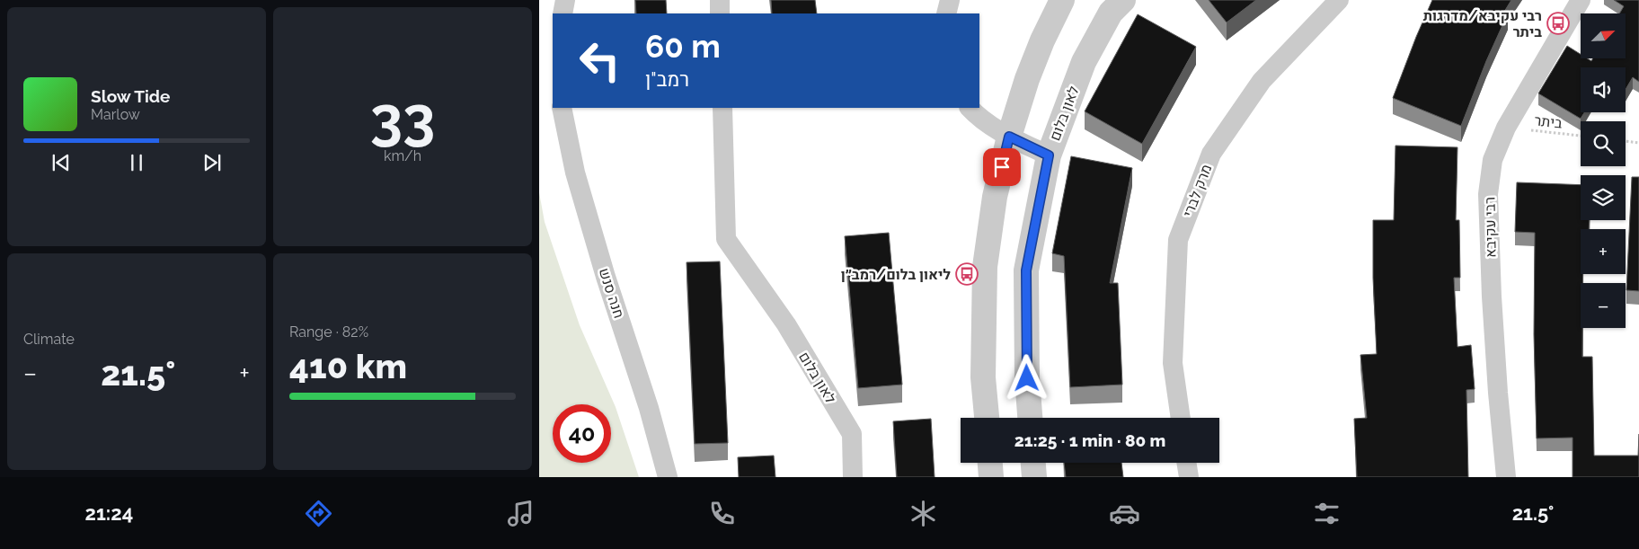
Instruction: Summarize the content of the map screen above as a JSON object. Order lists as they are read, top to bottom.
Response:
{
  "streets": {
    "street": [
      "לאון בלום",
      "מרק לברי",
      "רבי עקיבא",
      "חנה סנש"
    ],
    "path": ["ביתר"]
  },
  "crossings": [
    ["ביתר", "רבי עקיבא"]
  ],
  "places": {
    "bus stop": ["רבי עקיבא/מדרגות ביתר", "ליאון בלום/רמב״ן"]
  },
  "north": "top right",
  "page": {
    "tile": [
      ["33", "km/h"],
      "Climate",
      ["Range · 82%", "410 km"]
    ],
    "map_buttons": ["+", "−"],
    "turn": ["60 m", "רמב\"ן"],
    "song": ["Slow Tide", "Marlow"],
    "heat": ["−", "21.5°", "+"],
    "limit": "40",
    "trip": "21:25 · 1 min · 80 m",
    "tabs": ["21:24", "21.5°"]
  }
}
